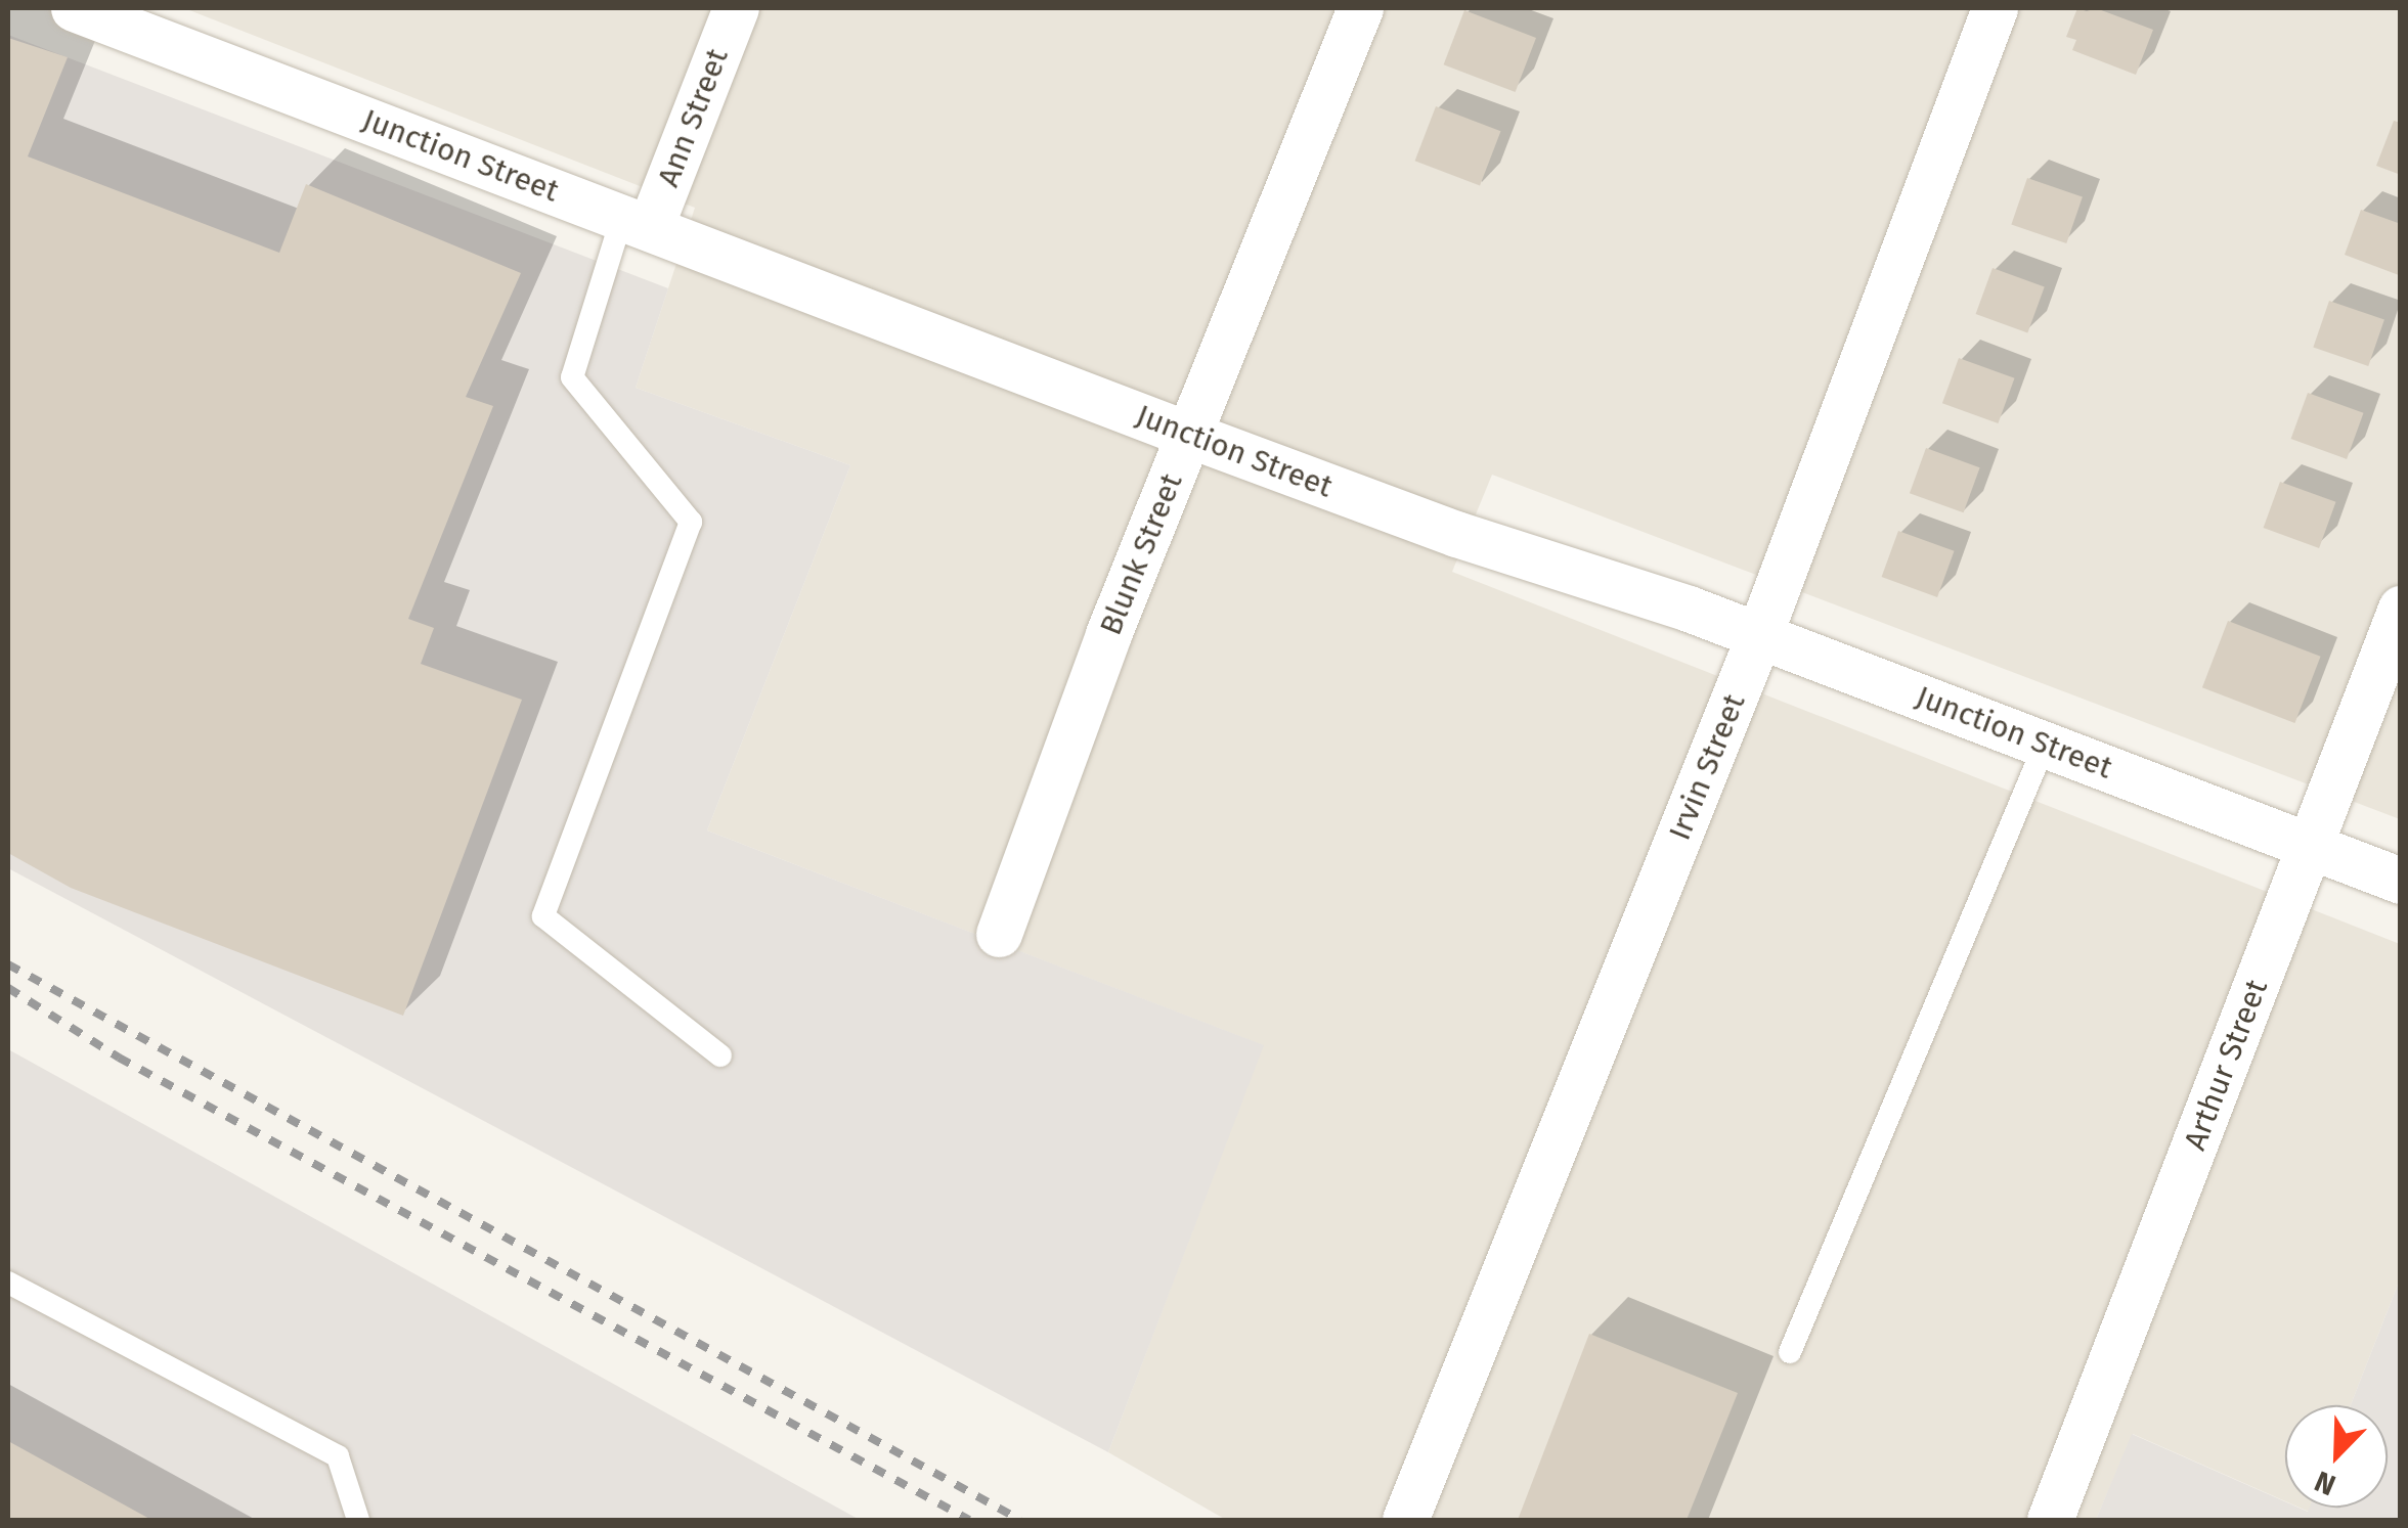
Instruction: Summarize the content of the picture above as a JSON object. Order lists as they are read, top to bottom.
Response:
{
  "streets": {
    "street": [
      "Ann Street",
      "Junction Street",
      "Blunk Street",
      "Irvin Street",
      "Arthur Street"
    ]
  },
  "crossings": [
    ["Ann Street", "Junction Street"],
    ["Junction Street", "Blunk Street"],
    ["Junction Street", "Irvin Street"],
    ["Junction Street", "Arthur Street"]
  ],
  "north": "bottom left"
}
